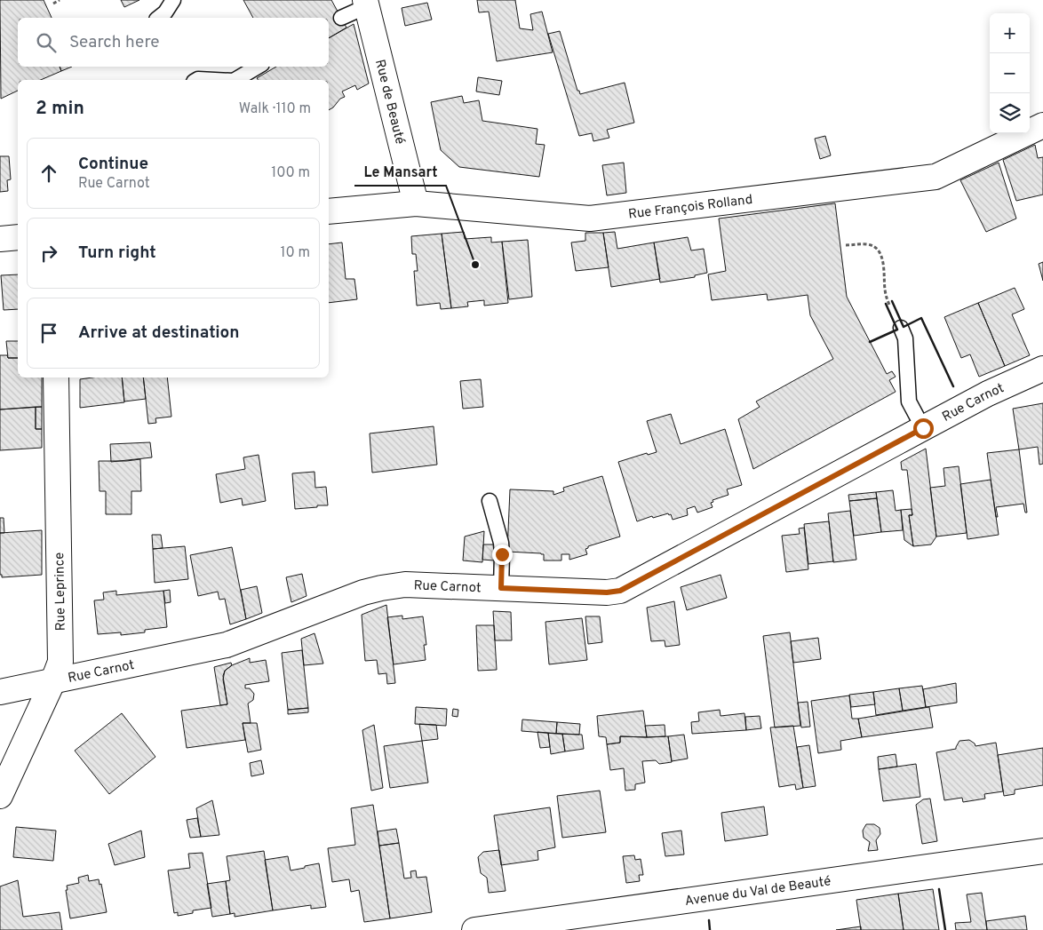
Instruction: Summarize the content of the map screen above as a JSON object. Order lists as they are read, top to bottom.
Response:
{
  "streets": {
    "street": [
      "Rue de Beauté",
      "Rue François Rolland",
      "Rue Carnot",
      "Rue Leprince",
      "Avenue du Val de Beauté"
    ]
  },
  "crossings": [
    ["Rue de Beauté", "Rue François Rolland"],
    ["Rue Carnot", "Rue Leprince"]
  ],
  "places": ["Le Mansart"],
  "page": {
    "map_buttons": ["+", "−"],
    "search": "Search here",
    "heading": ["2 min", "Walk · 110 m"],
    "list": [
      ["Continue", "Rue Carnot", "100 m"],
      ["Turn right", "10 m"],
      "Arrive at destination"
    ]
  }
}
